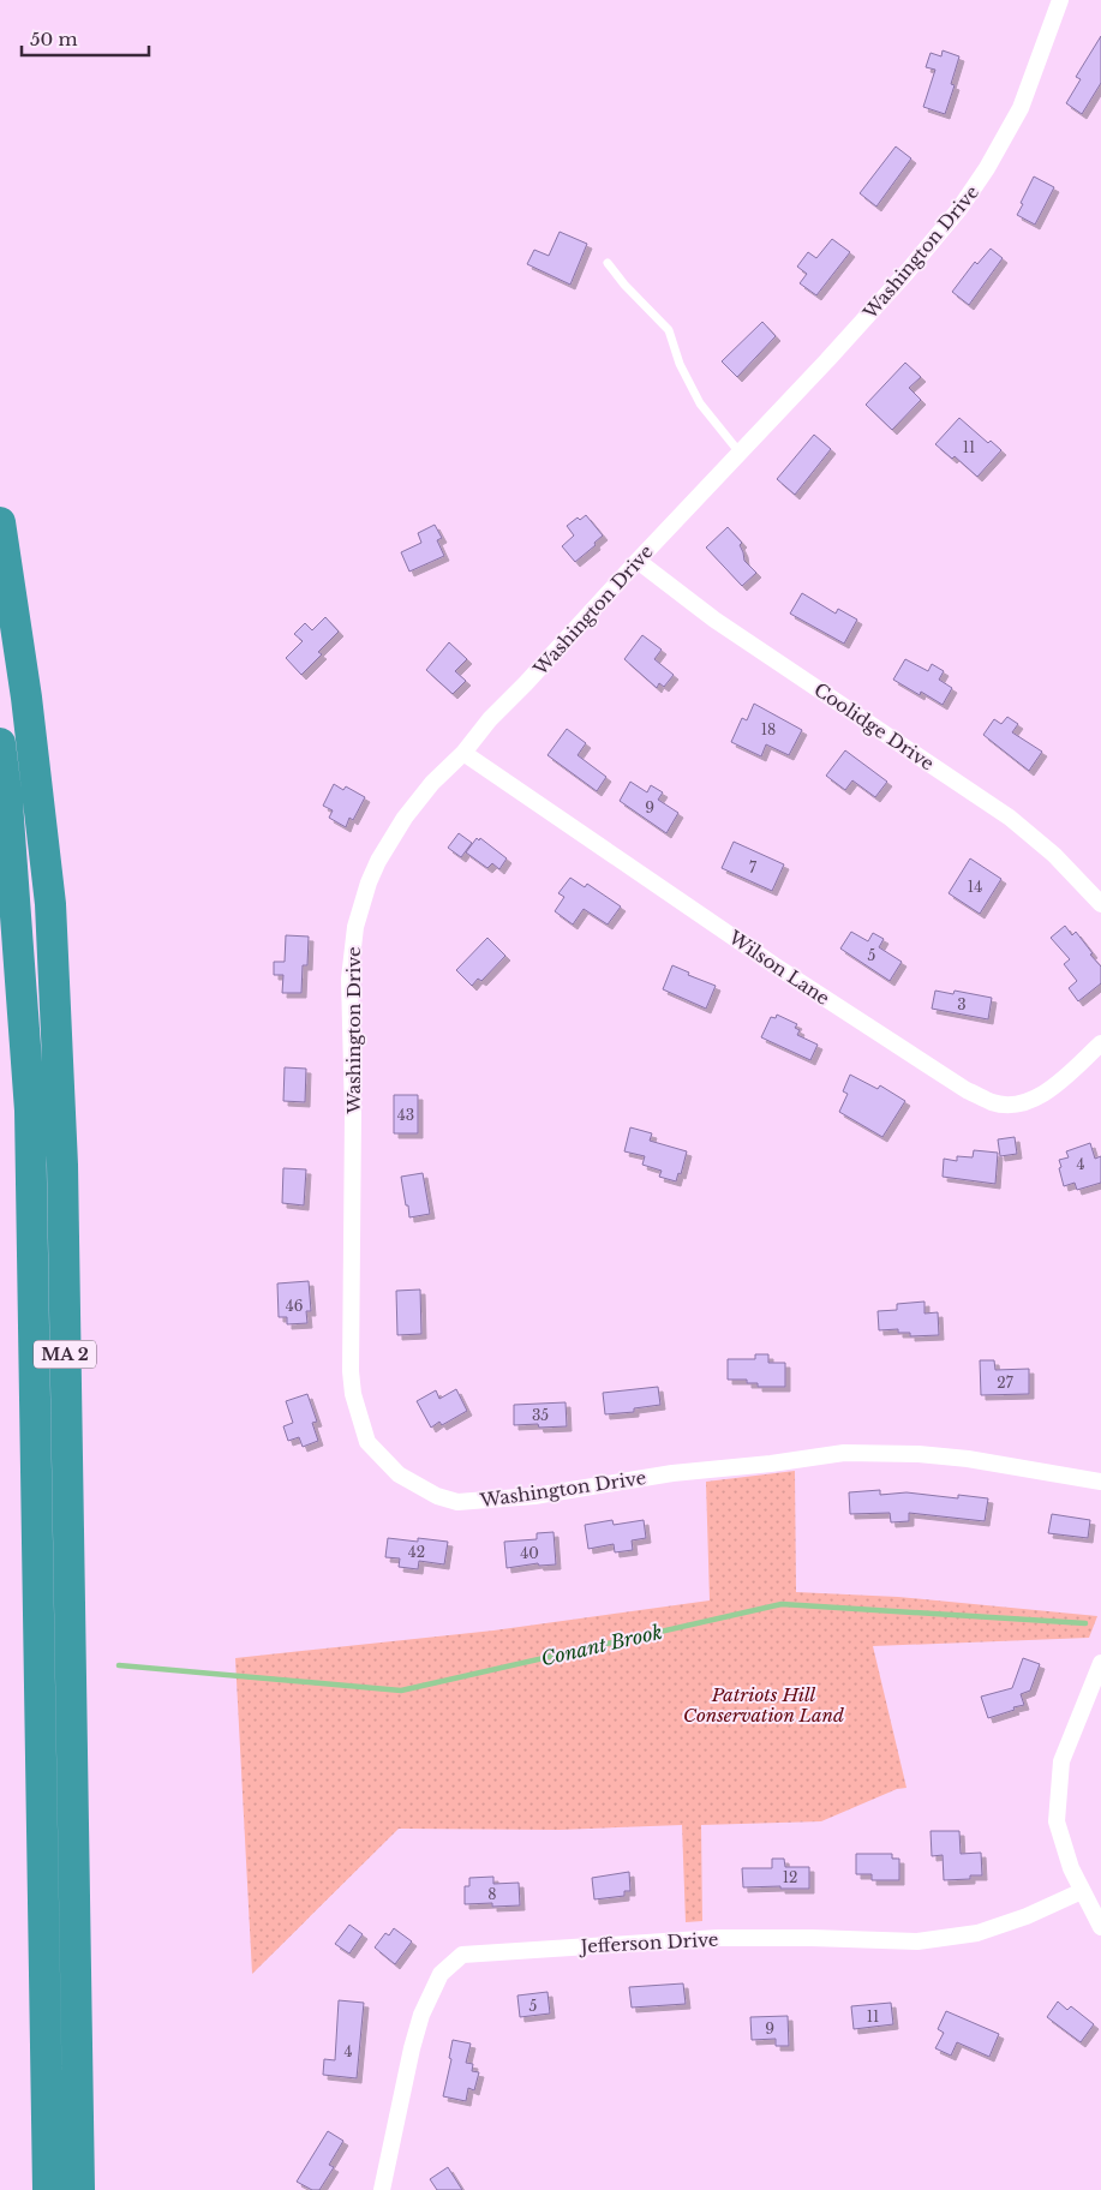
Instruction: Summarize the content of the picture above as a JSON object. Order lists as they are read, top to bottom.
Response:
{
  "streets": {
    "highway": ["MA 2"],
    "street": [
      "Washington Drive",
      "Coolidge Drive",
      "Wilson Lane",
      "Jefferson Drive"
    ]
  },
  "crossings": [
    ["Washington Drive", "Coolidge Drive"],
    ["Washington Drive", "Wilson Lane"]
  ],
  "water": ["Conant Brook"],
  "parks": ["Patriots Hill Conservation Land"],
  "house_numbers": [
    "11",
    "18",
    "9",
    "7",
    "14",
    "5",
    "3",
    "43",
    "4",
    "46",
    "27",
    "35",
    "42",
    "40",
    "12",
    "8",
    "5",
    "11",
    "9",
    "4"
  ],
  "scale_bar": "50 m"
}
